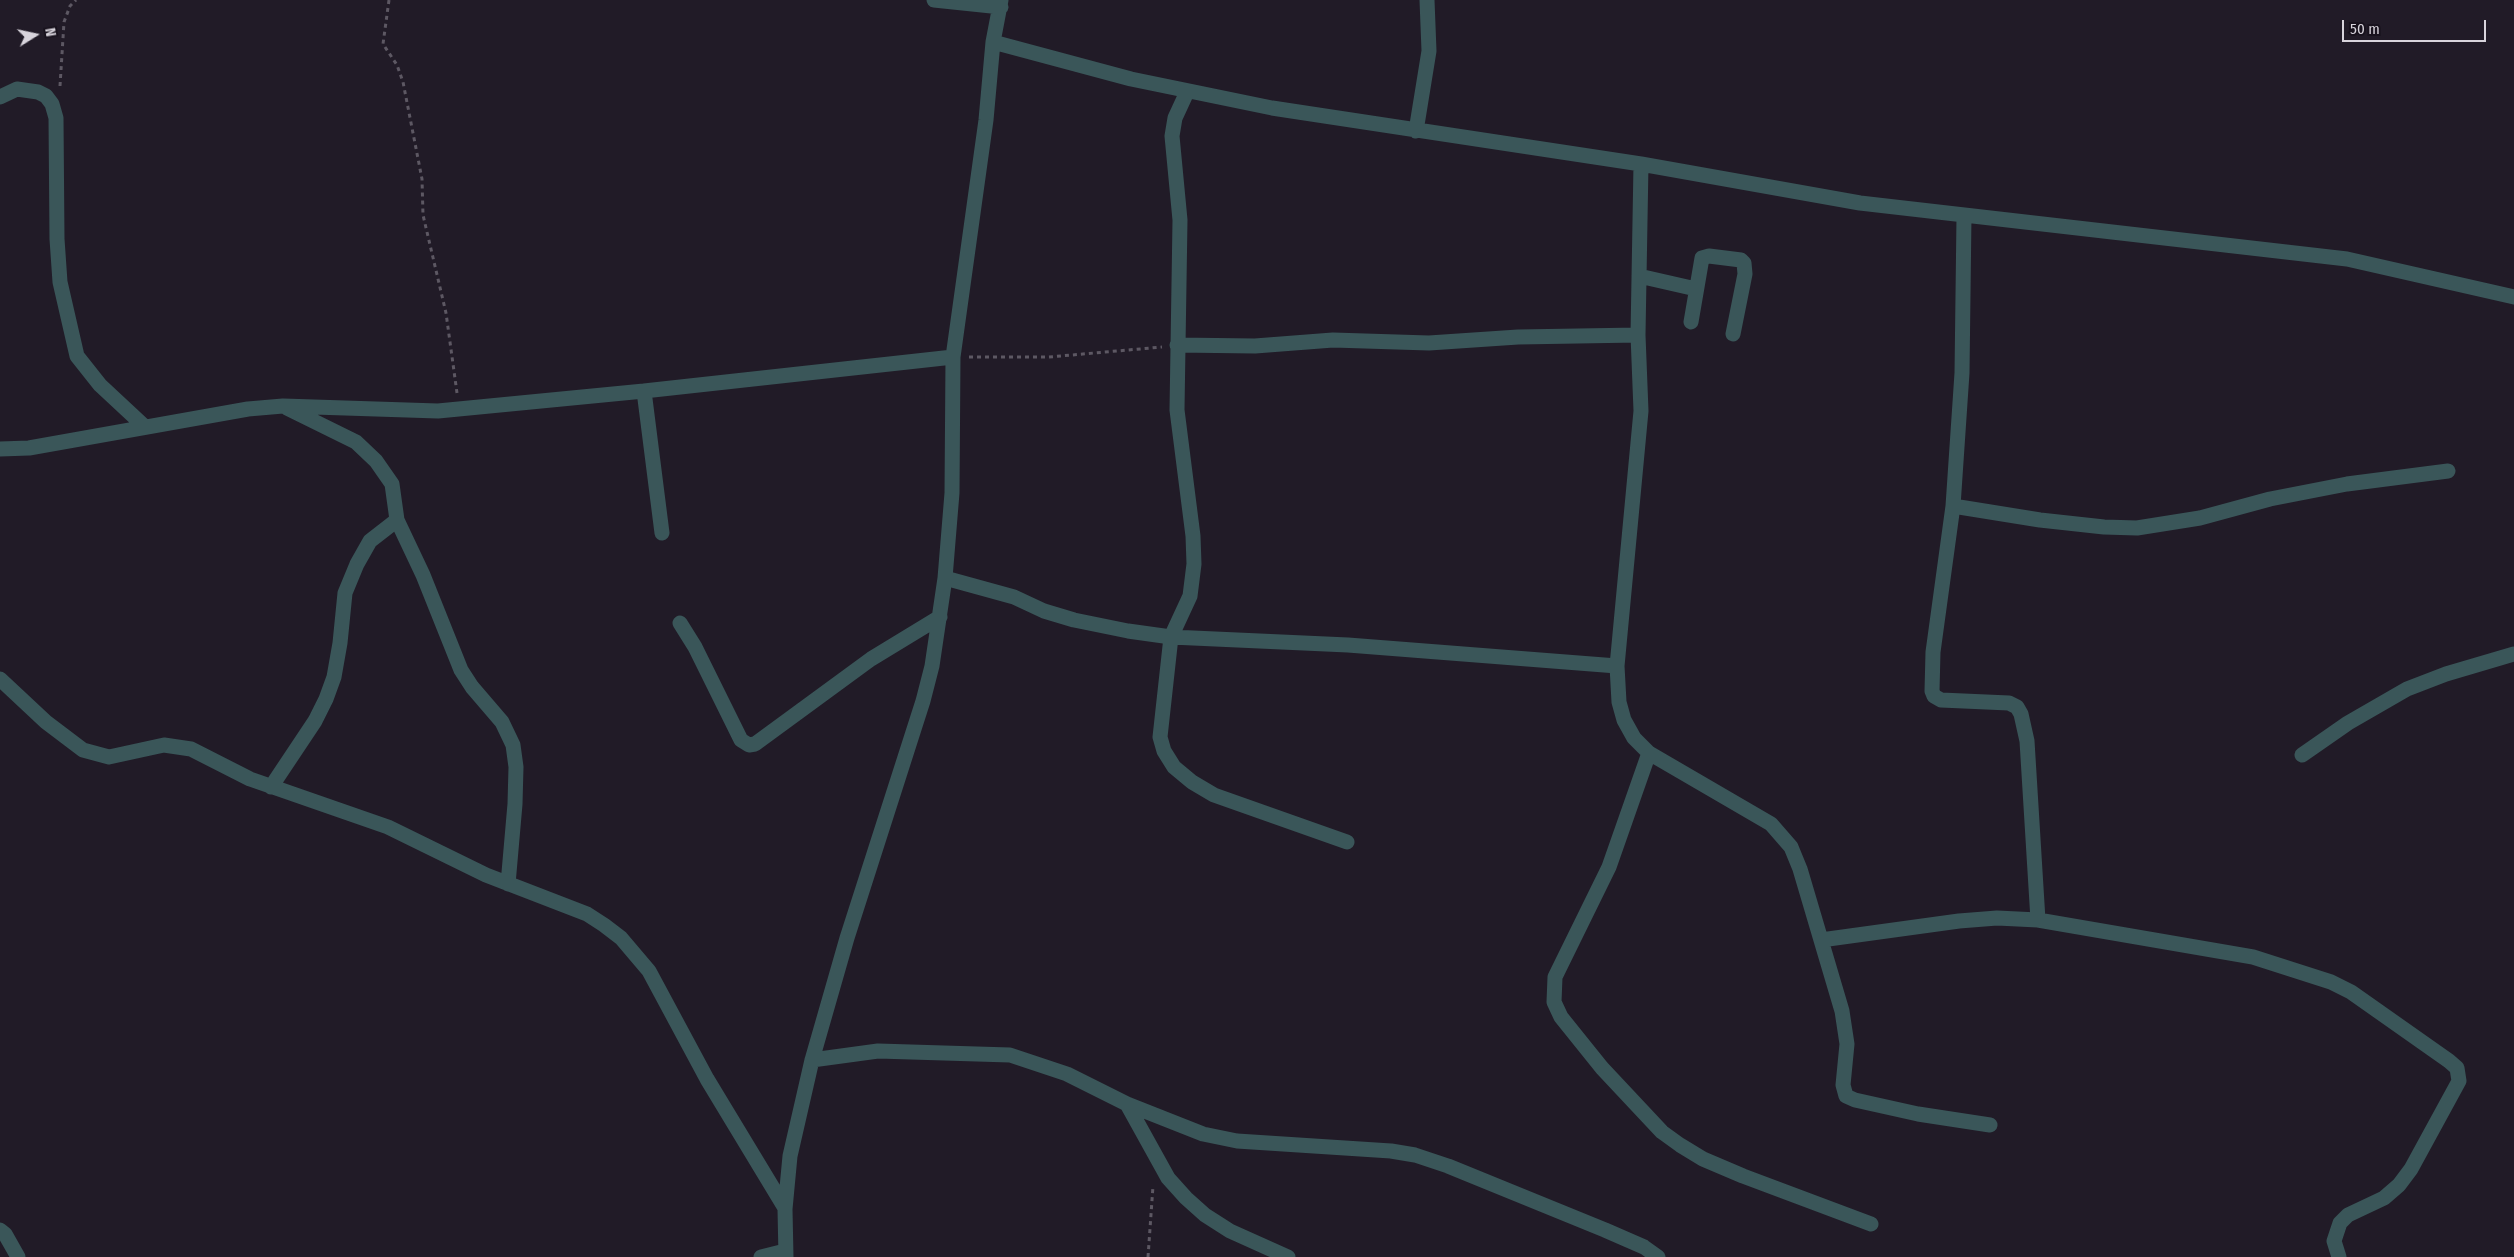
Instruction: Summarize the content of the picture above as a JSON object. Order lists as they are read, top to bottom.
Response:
{
  "scale_bar": "50 m",
  "north": "right"
}
